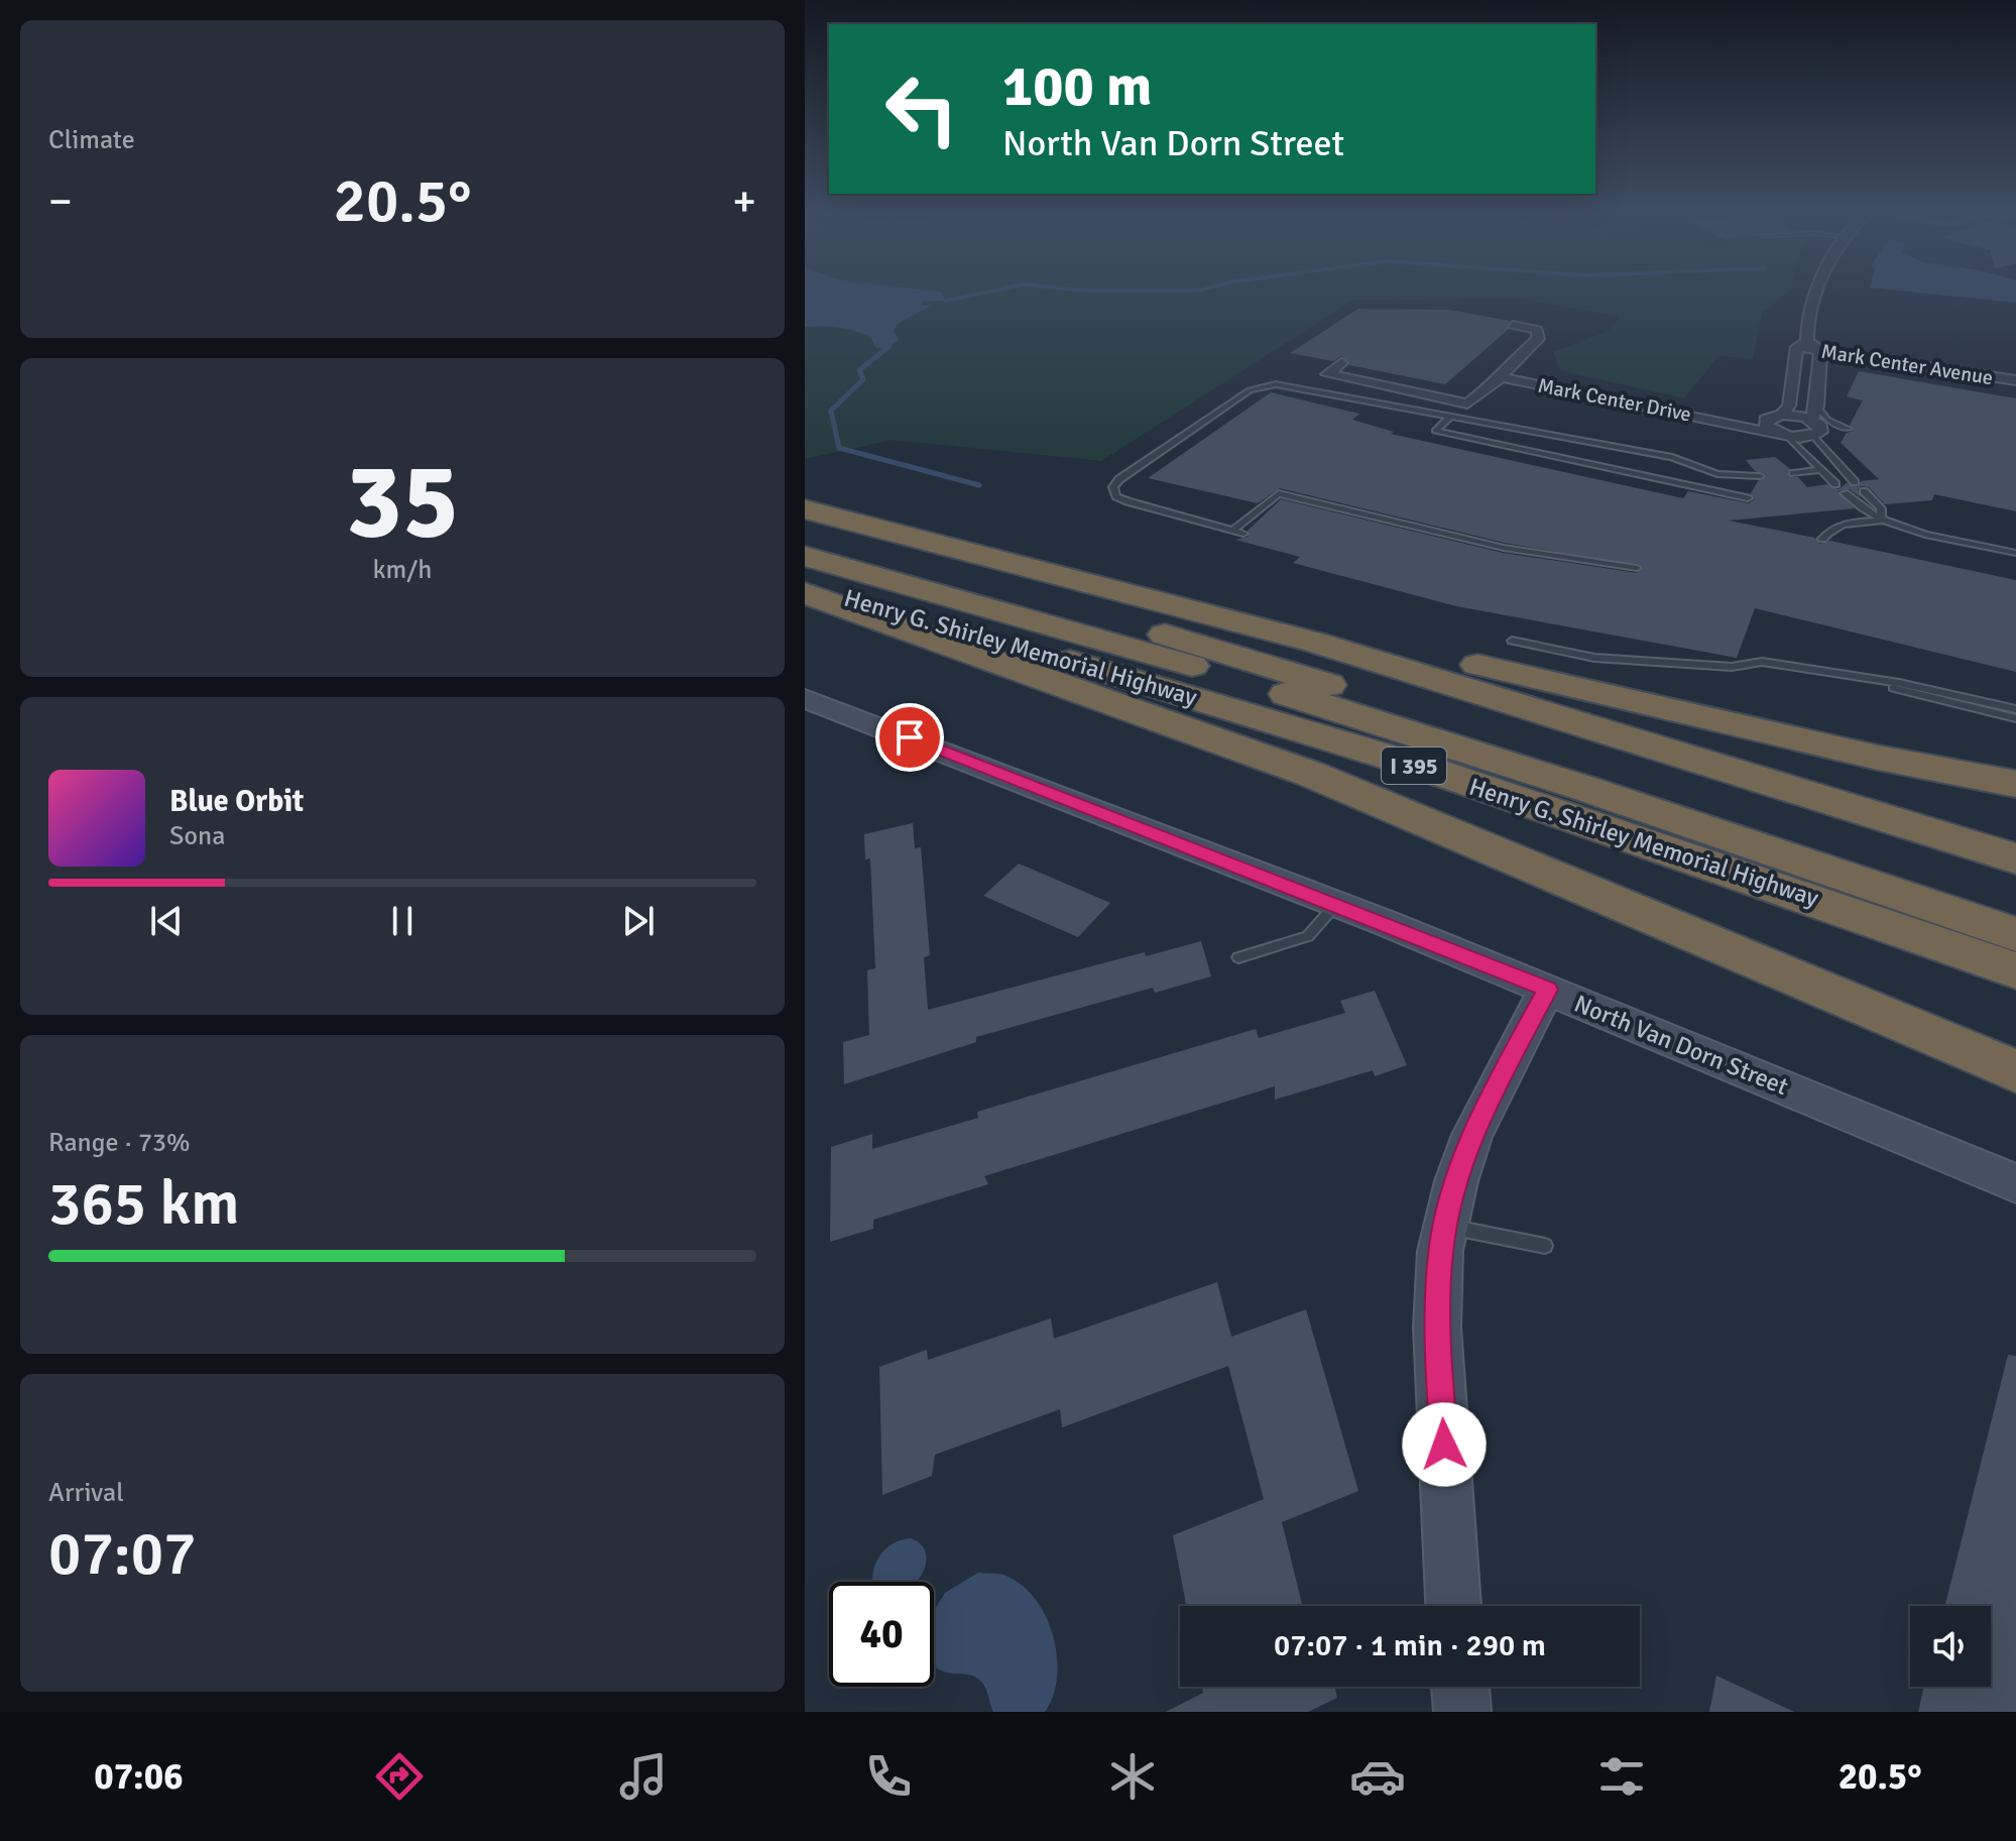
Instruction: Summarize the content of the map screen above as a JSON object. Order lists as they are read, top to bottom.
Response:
{
  "streets": {
    "highway": ["Henry G. Shirley Memorial Highway", "I 395"],
    "main road": ["North Van Dorn Street"],
    "street": ["Mark Center Avenue", "Mark Center Drive"]
  },
  "page": {
    "tile": [
      "Climate",
      ["35", "km/h"],
      ["Range · 73%", "365 km"],
      ["Arrival", "07:07"]
    ],
    "turn": ["100 m", "North Van Dorn Street"],
    "heat": ["−", "20.5°", "+"],
    "song": ["Blue Orbit", "Sona"],
    "limit": "40",
    "trip": "07:07 · 1 min · 290 m",
    "tabs": ["07:06", "20.5°"]
  }
}
